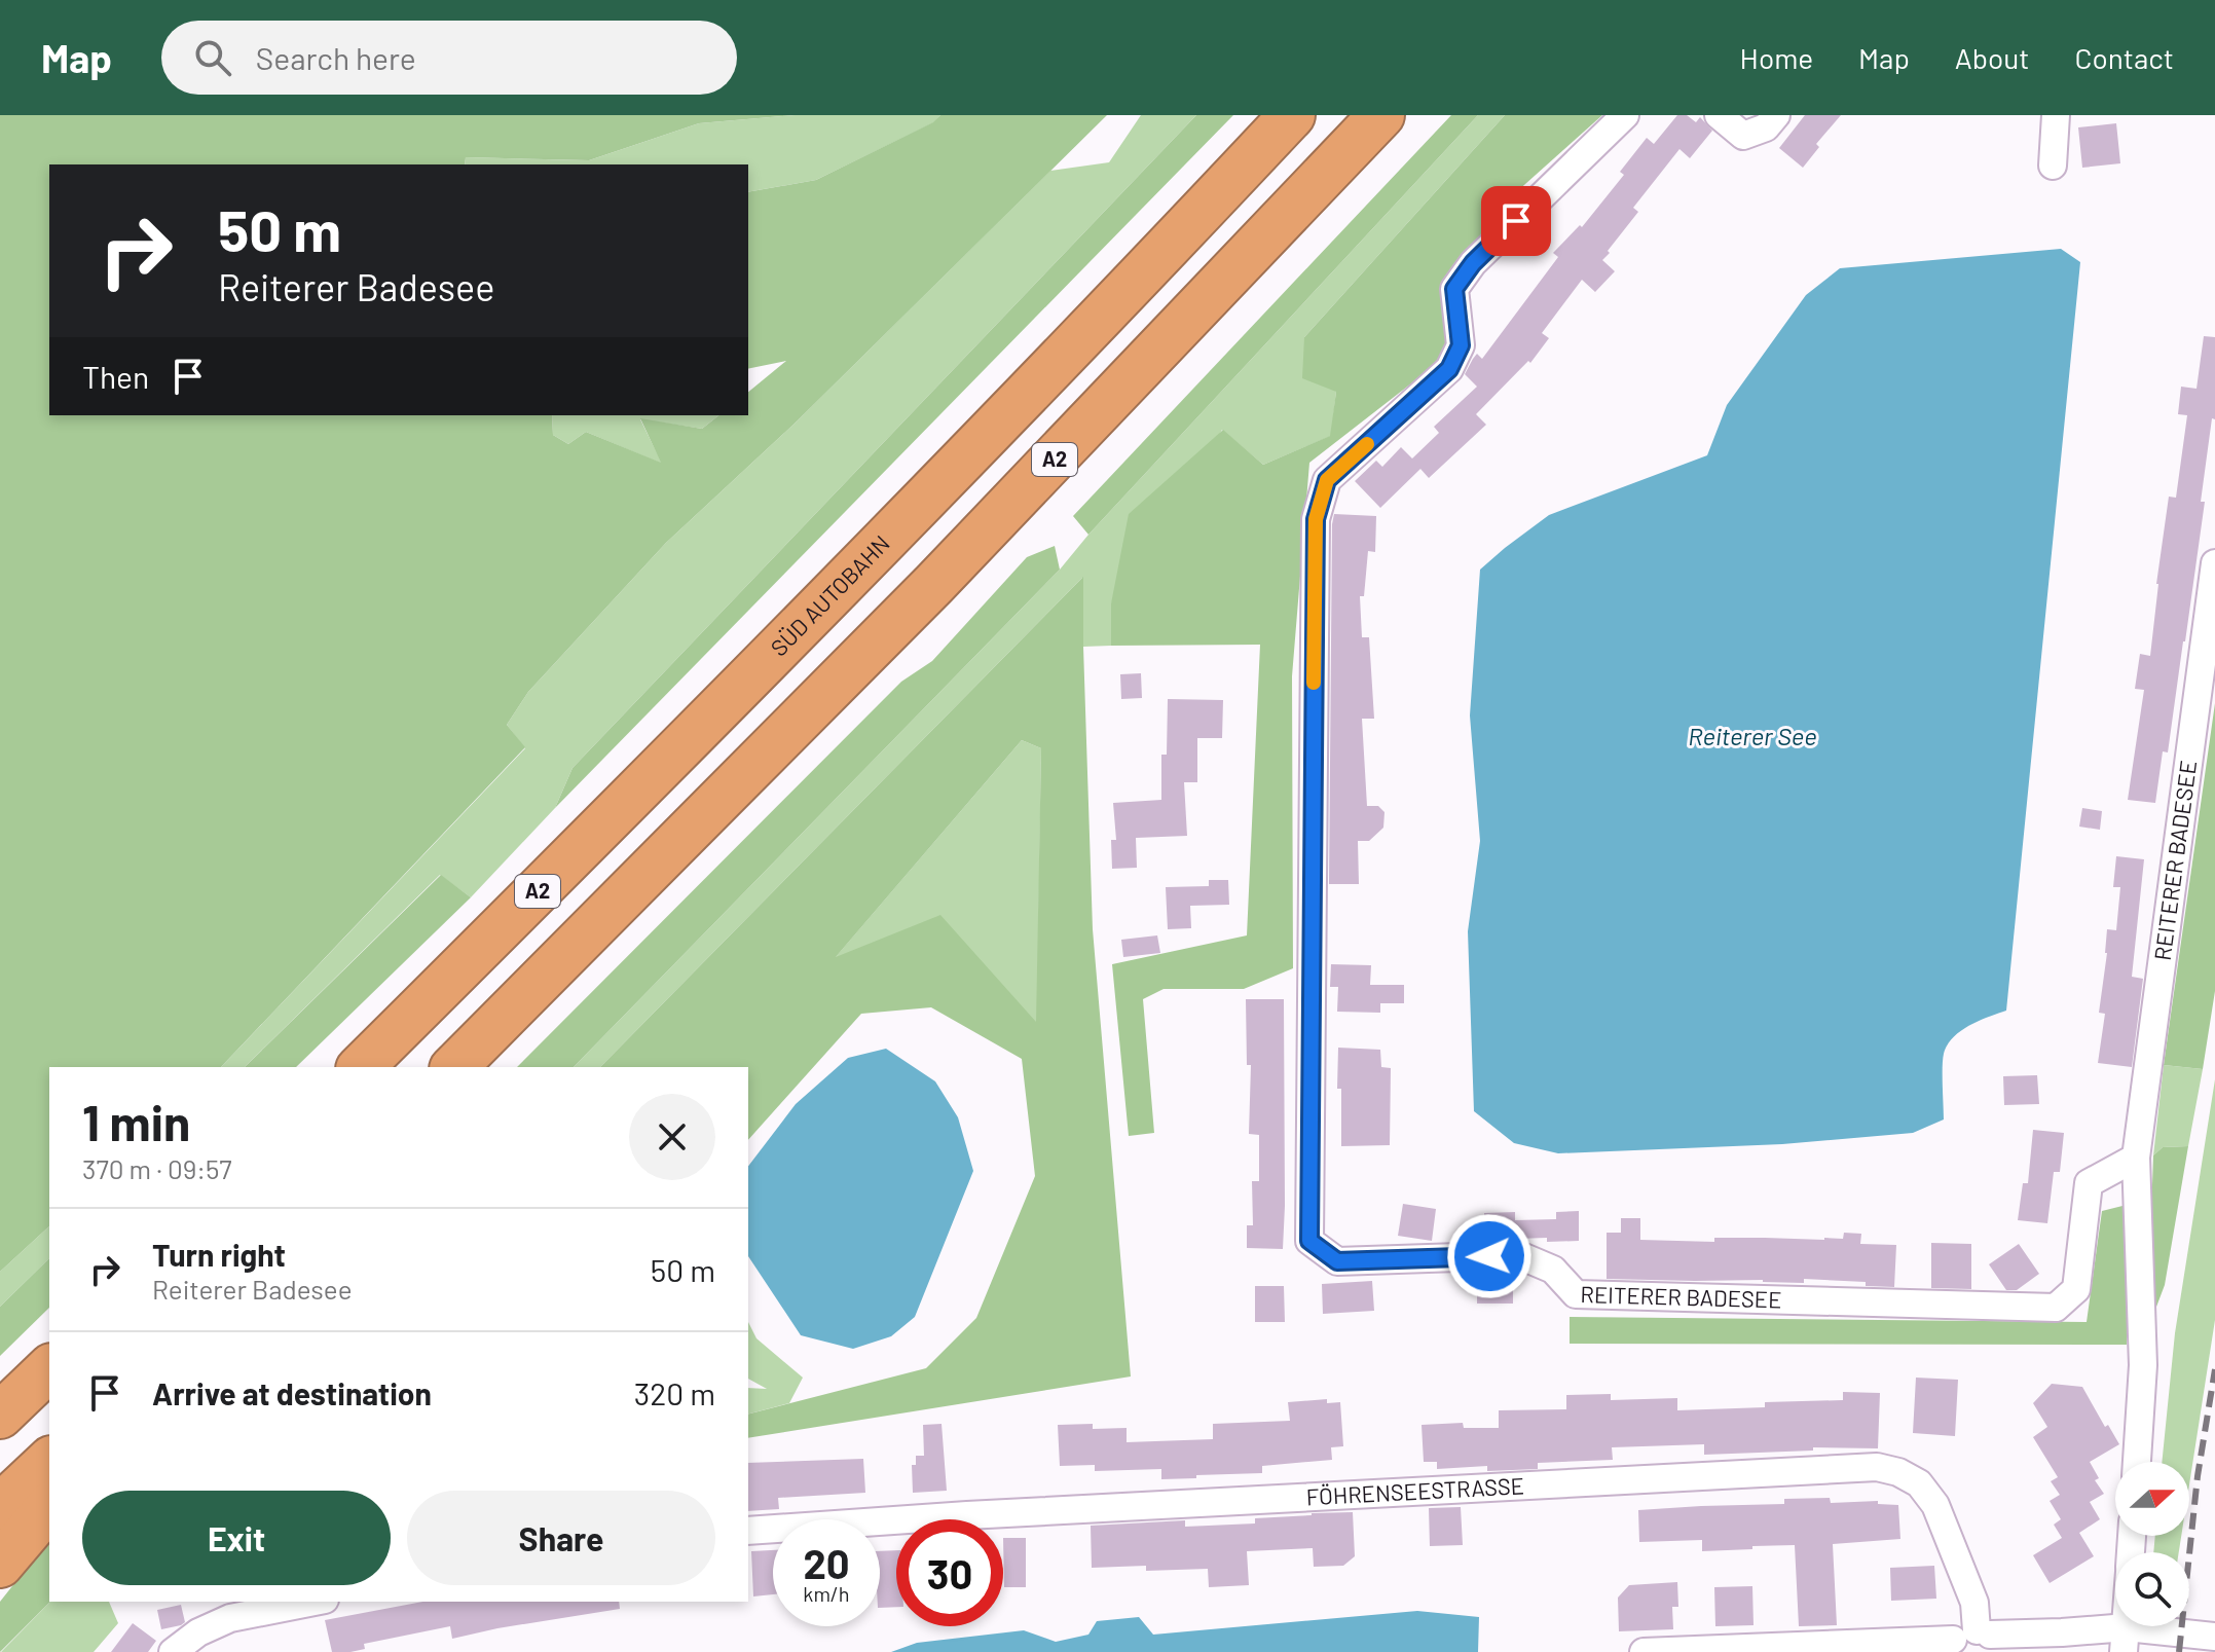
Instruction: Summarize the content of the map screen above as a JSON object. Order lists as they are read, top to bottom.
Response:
{
  "streets": {
    "highway": ["A2", "SÜD AUTOBAHN"],
    "street": ["REITERER BADESEE", "FÖHRENSEESTRASSE"]
  },
  "water": ["Reiterer See"],
  "north": "right",
  "page": {
    "header": "Map",
    "search": "Search here",
    "nav": [
      "Home",
      "Map",
      "About",
      "Contact"
    ],
    "turn": ["50 m", "Reiterer Badesee"],
    "then": "Then",
    "heading": ["1 min", "370 m · 09:57"],
    "list": [
      {
        "name": "Turn right",
        "note": "Reiterer Badesee",
        "value": "50 m"
      },
      {
        "name": "Arrive at destination",
        "value": "320 m"
      }
    ],
    "buttons": ["Exit", "Share"],
    "speed": "20 km/h",
    "limit": "30"
  }
}
